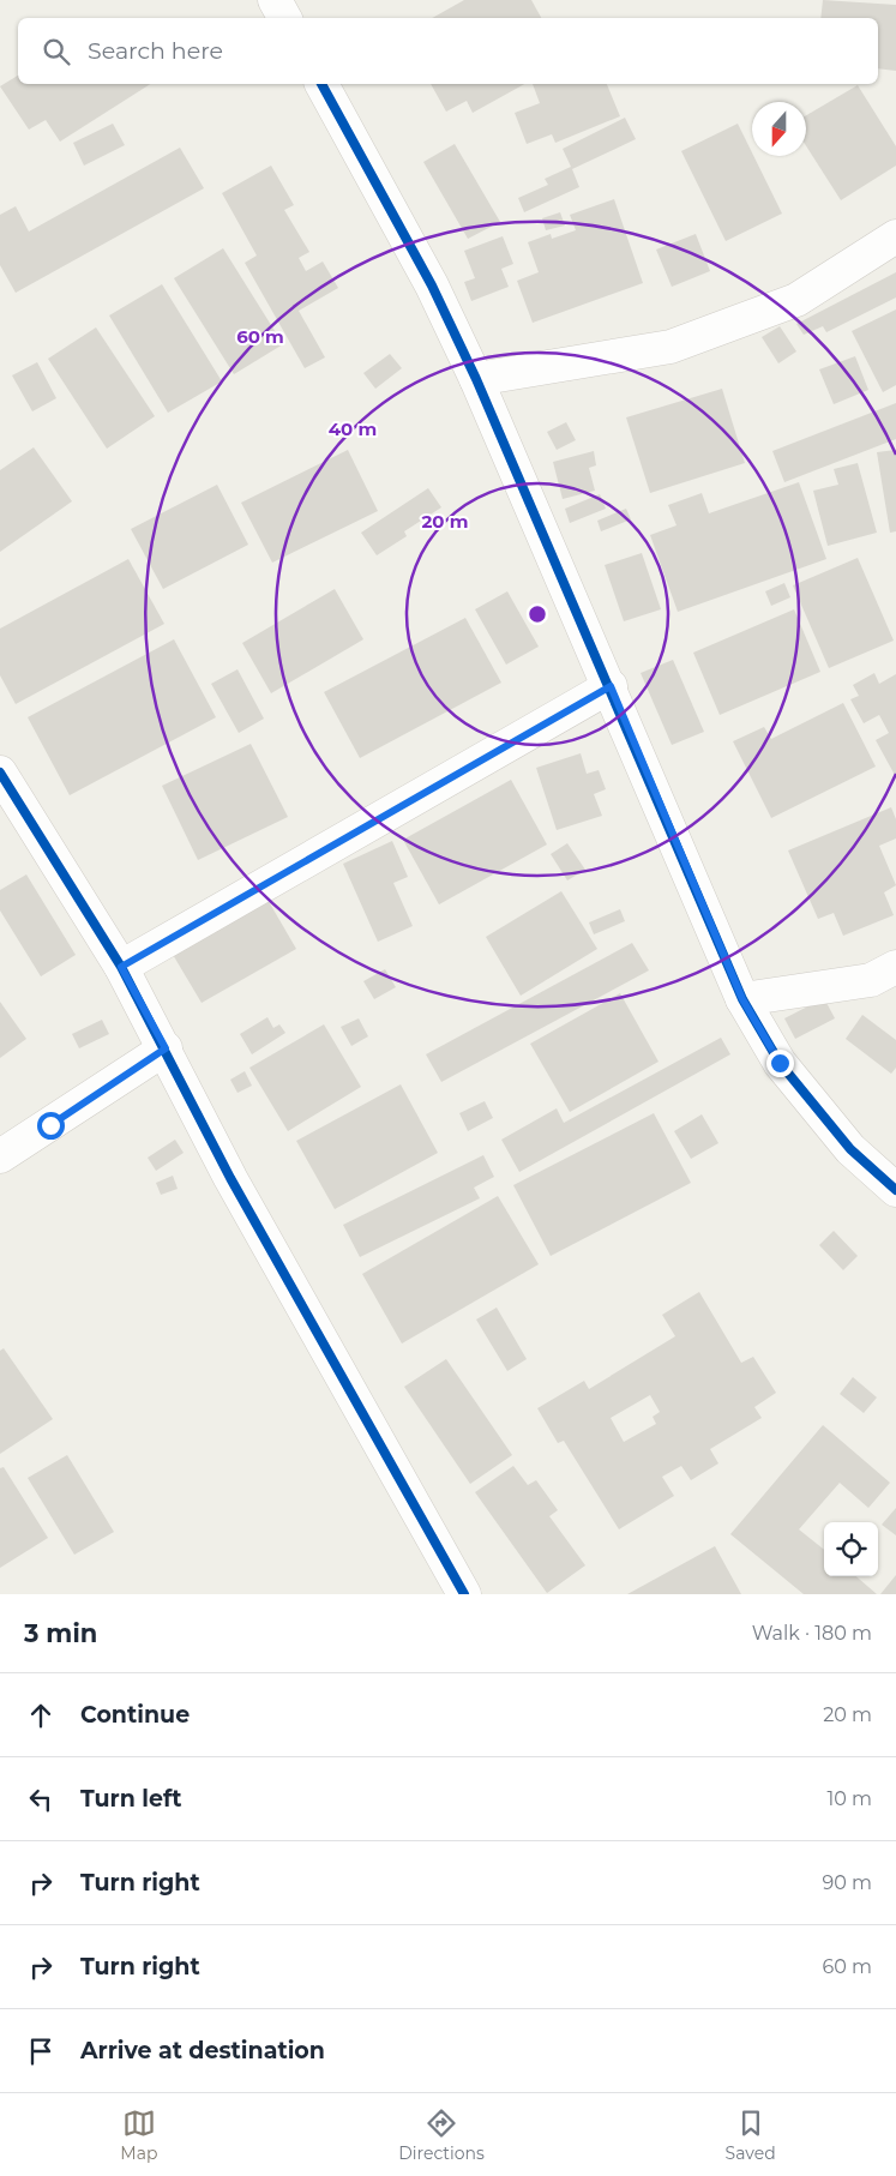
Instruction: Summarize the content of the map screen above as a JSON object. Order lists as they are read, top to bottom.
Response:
{
  "north": "bottom",
  "page": {
    "search": "Search here",
    "heading": ["3 min", "Walk · 180 m"],
    "list": [
      ["Continue", "20 m"],
      ["Turn left", "10 m"],
      ["Turn right", "90 m"],
      ["Turn right", "60 m"],
      "Arrive at destination"
    ],
    "nav": ["Map", "Directions", "Saved"]
  },
  "rings": ["60 m", "40 m", "20 m"]
}
